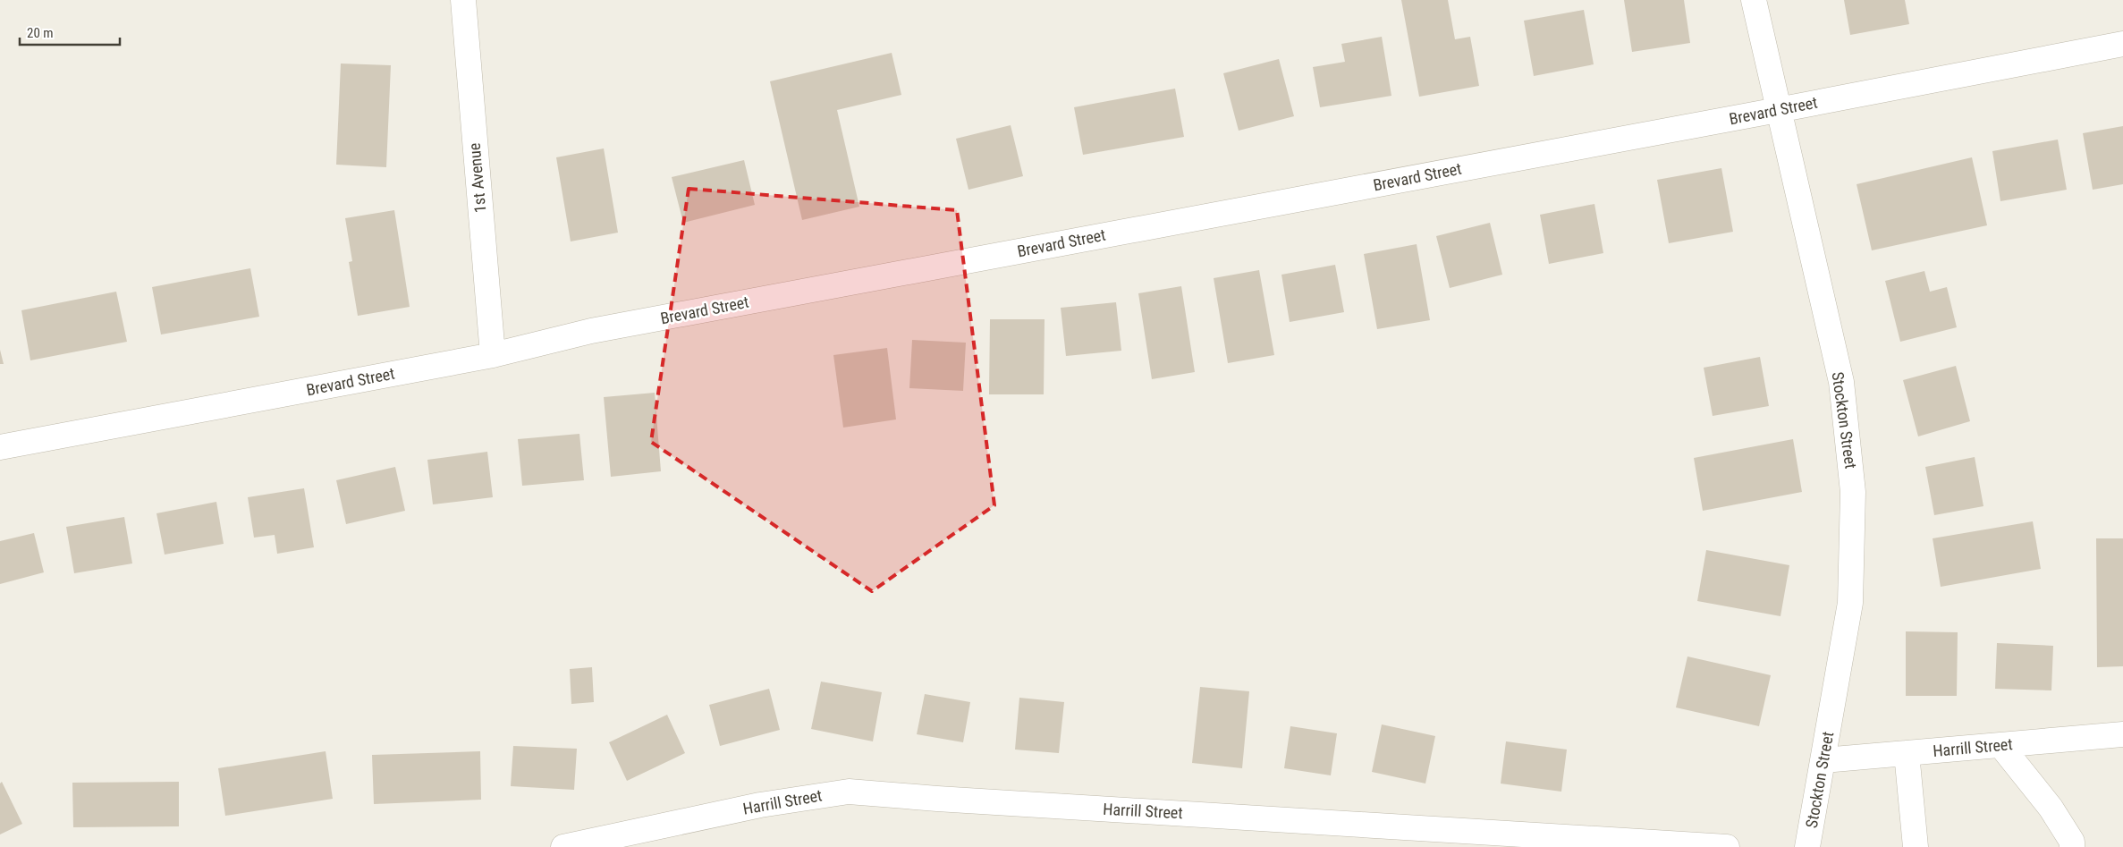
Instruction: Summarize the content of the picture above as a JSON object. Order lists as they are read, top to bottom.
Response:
{
  "streets": {
    "street": [
      "Brevard Street",
      "1st Avenue",
      "Stockton Street",
      "Harrill Street"
    ]
  },
  "crossings": [
    ["Brevard Street", "1st Avenue"],
    ["Brevard Street", "Stockton Street"],
    ["Stockton Street", "Harrill Street"]
  ],
  "scale_bar": "20 m"
}
